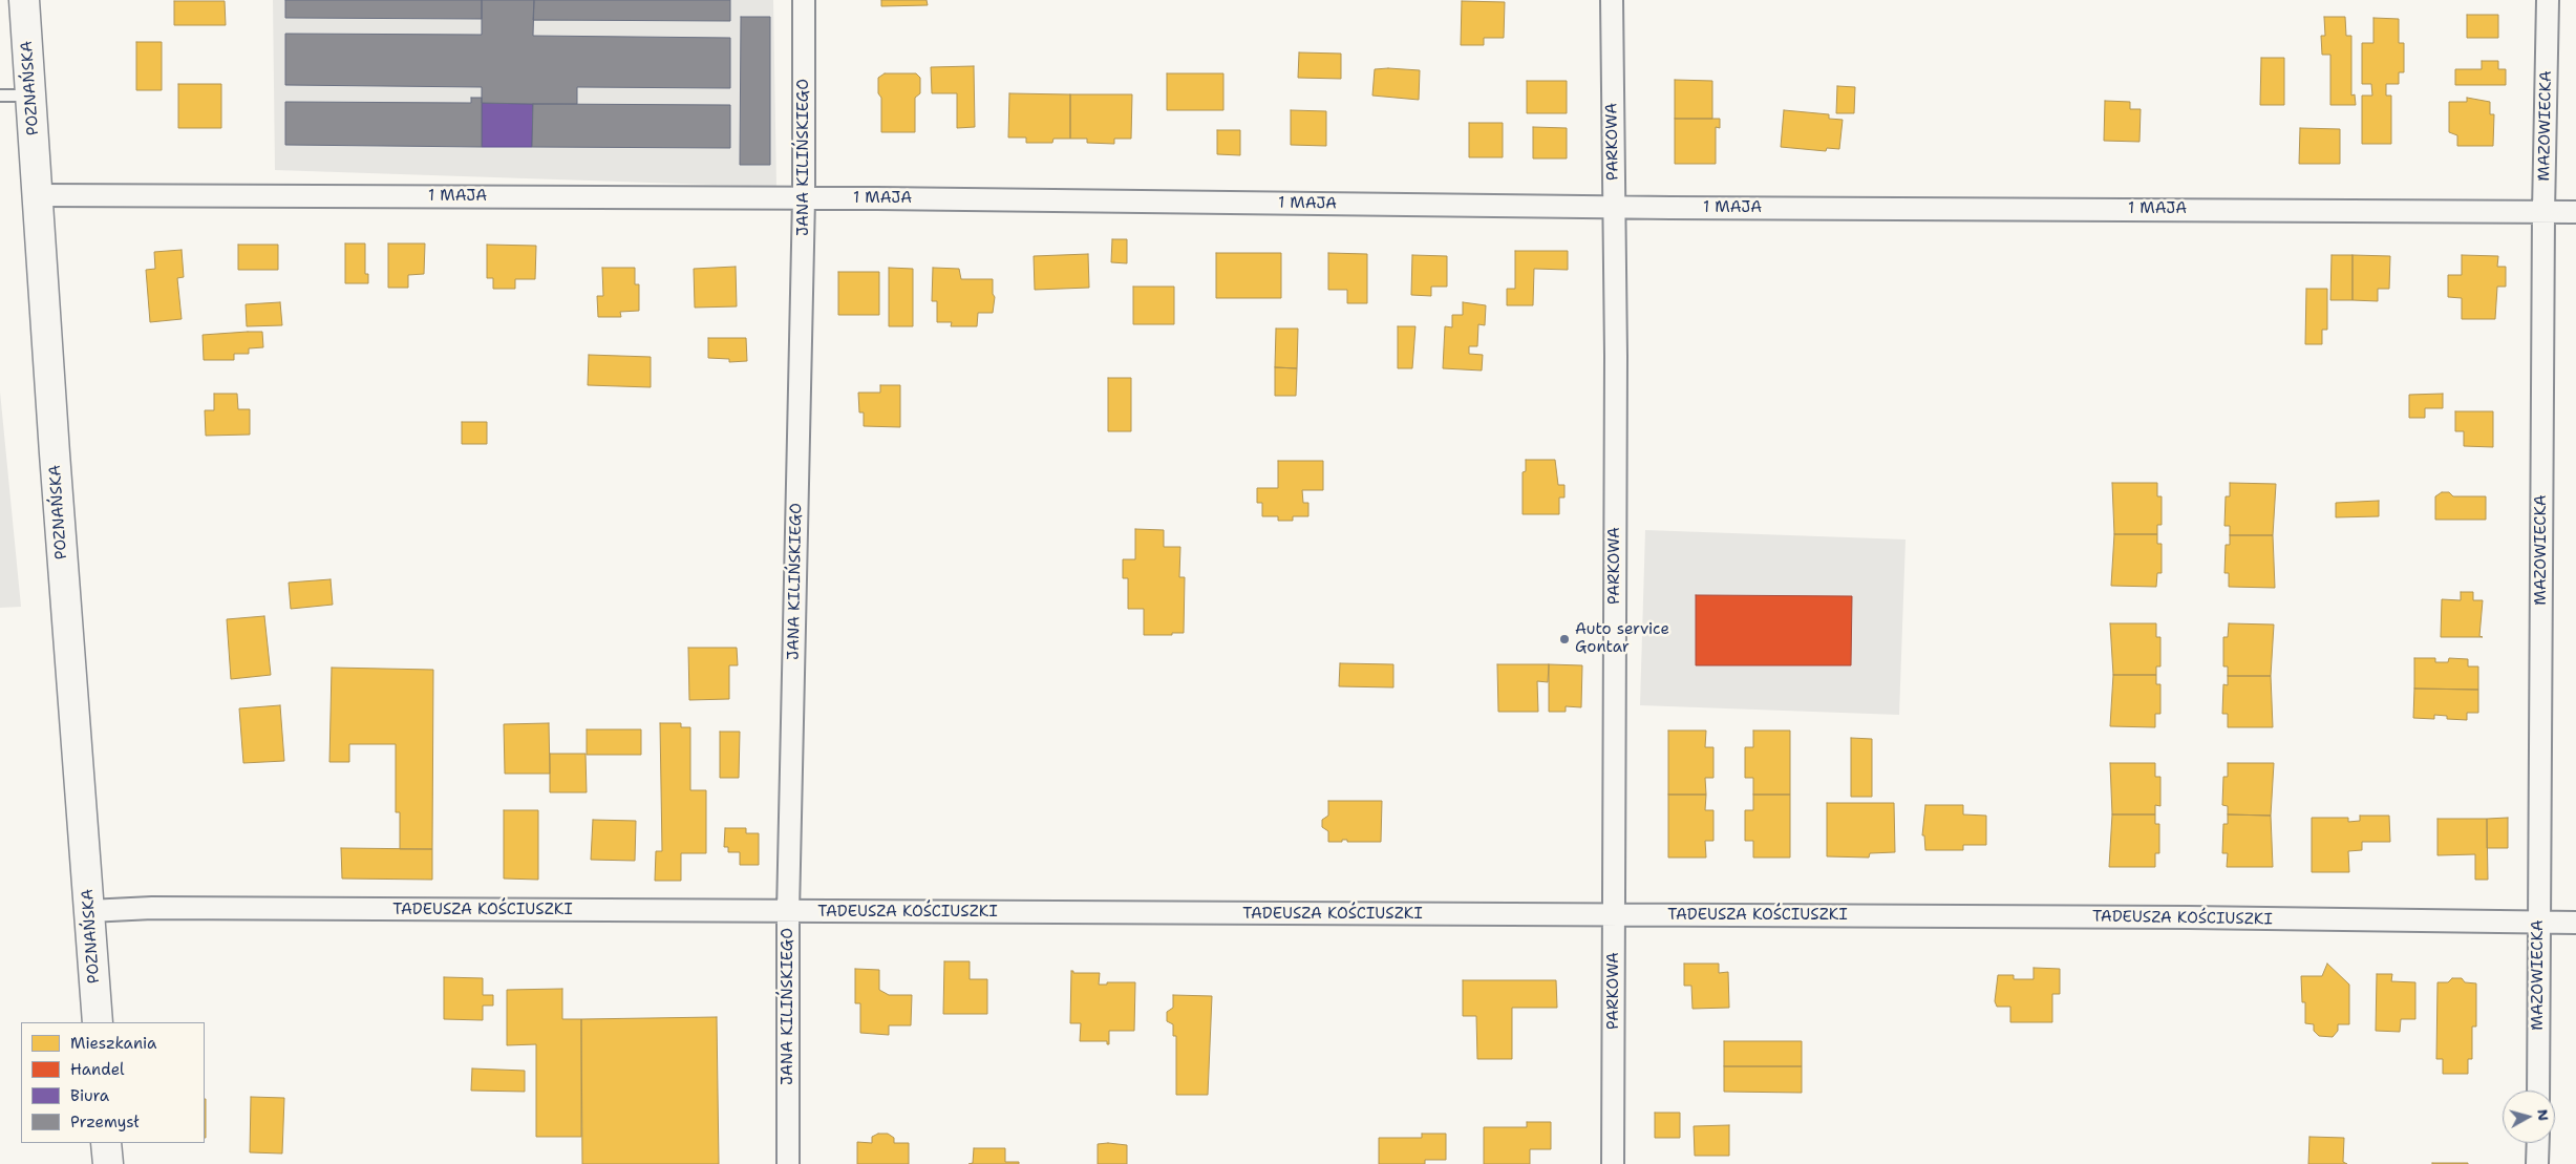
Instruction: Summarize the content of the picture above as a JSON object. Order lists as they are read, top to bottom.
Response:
{
  "streets": {
    "main road": ["POZNAŃSKA"],
    "street": [
      "MAZOWIECKA",
      "PARKOWA",
      "JANA KILIŃSKIEGO",
      "1 MAJA",
      "TADEUSZA KOŚCIUSZKI"
    ]
  },
  "crossings": [
    ["POZNAŃSKA", "1 MAJA"],
    ["POZNAŃSKA", "TADEUSZA KOŚCIUSZKI"],
    ["MAZOWIECKA", "1 MAJA"],
    ["MAZOWIECKA", "TADEUSZA KOŚCIUSZKI"],
    ["PARKOWA", "1 MAJA"],
    ["PARKOWA", "TADEUSZA KOŚCIUSZKI"],
    ["JANA KILIŃSKIEGO", "1 MAJA"],
    ["JANA KILIŃSKIEGO", "TADEUSZA KOŚCIUSZKI"]
  ],
  "places": ["Auto service Gontar"],
  "legend": [
    "Mieszkania",
    "Handel",
    "Biura",
    "Przemysł"
  ],
  "north": "right"
}
